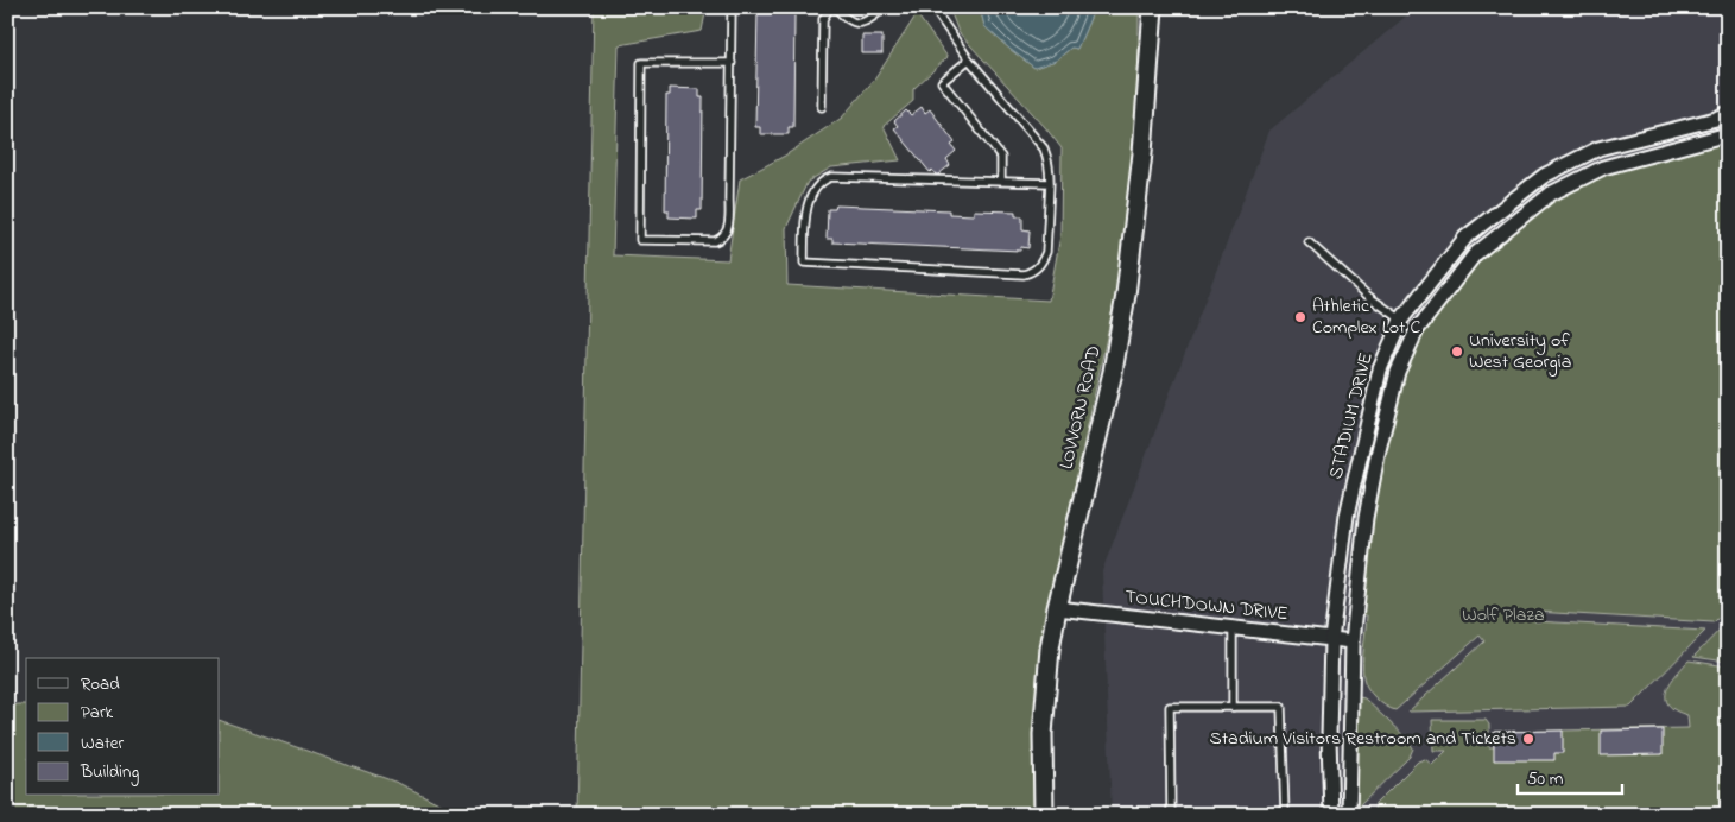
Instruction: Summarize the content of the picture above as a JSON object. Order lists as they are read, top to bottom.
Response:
{
  "streets": {
    "street": ["LOVVORN ROAD", "STADIUM DRIVE", "TOUCHDOWN DRIVE"]
  },
  "crossings": [
    ["LOVVORN ROAD", "TOUCHDOWN DRIVE"],
    ["STADIUM DRIVE", "TOUCHDOWN DRIVE"]
  ],
  "parks": ["Wolf Plaza"],
  "places": ["Athletic Complex Lot C", "University of West Georgia", "Stadium Visitors Restroom and Tickets"],
  "legend": [
    "Road",
    "Park",
    "Water",
    "Building"
  ],
  "scale_bar": "50 m"
}
